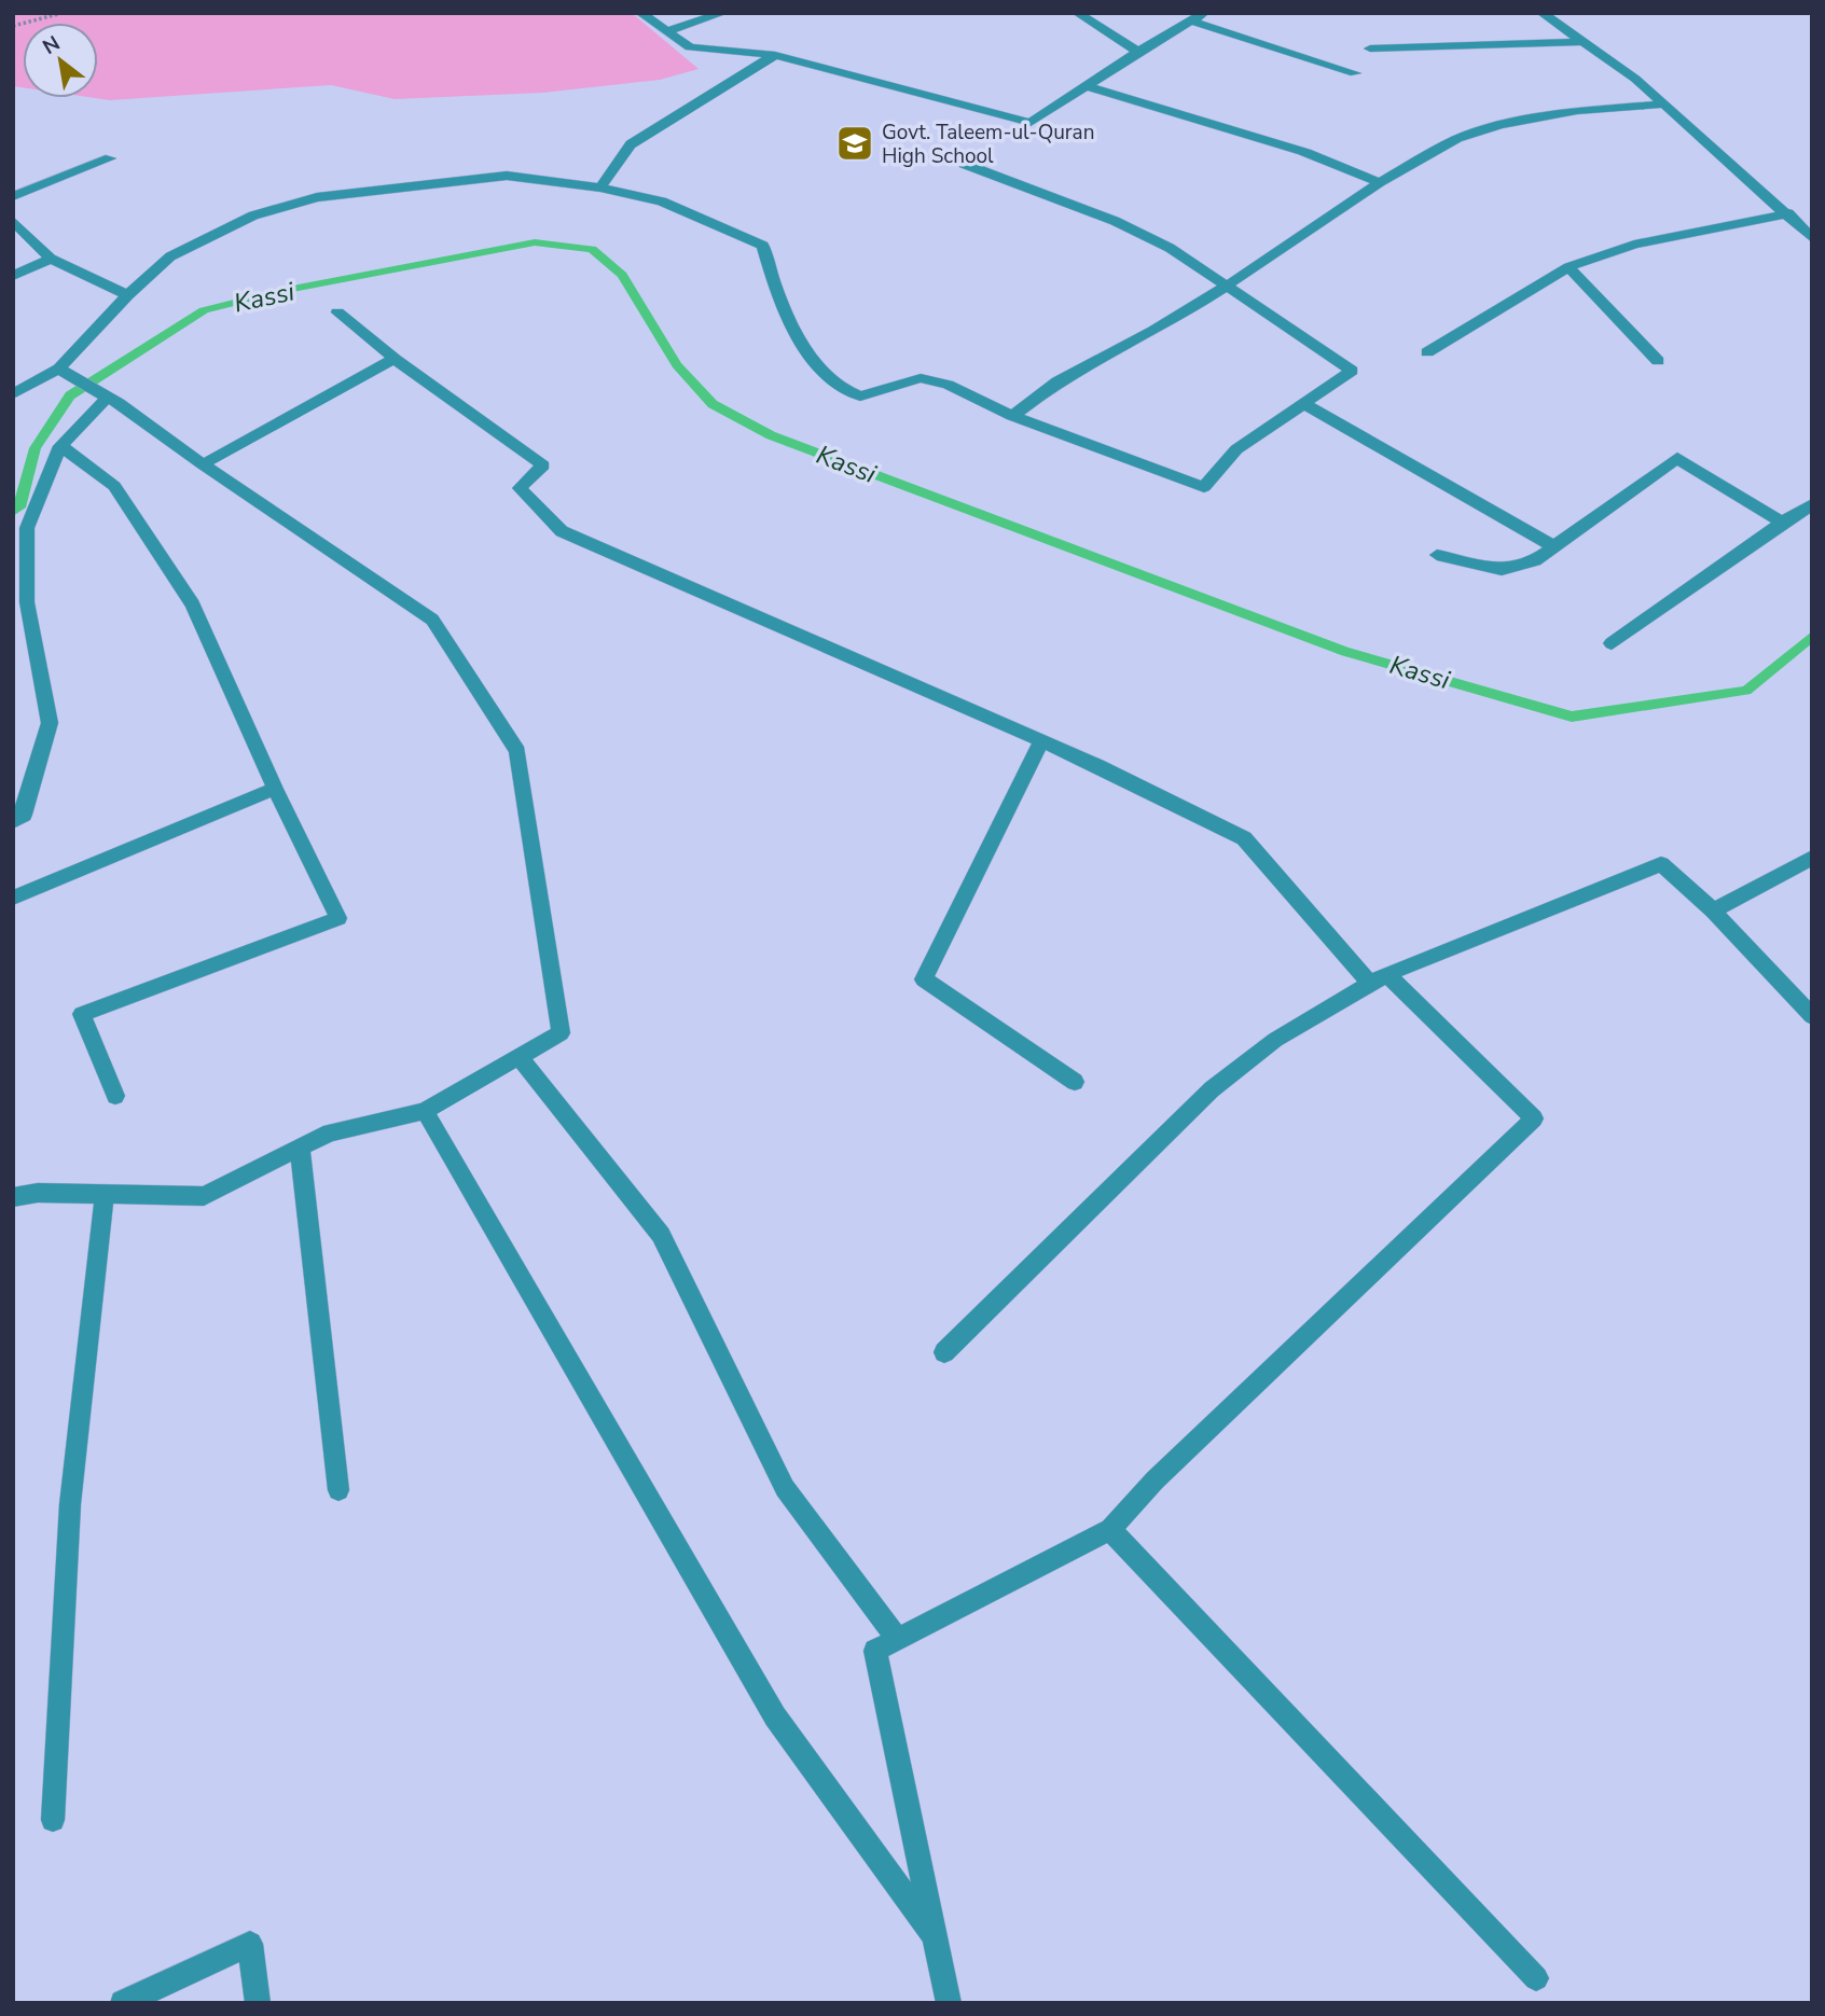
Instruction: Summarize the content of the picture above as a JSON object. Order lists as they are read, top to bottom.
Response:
{
  "water": ["Kassi"],
  "places": {
    "school or university": ["Govt. Taleem-ul-Quran High School"]
  },
  "north": "top left"
}
